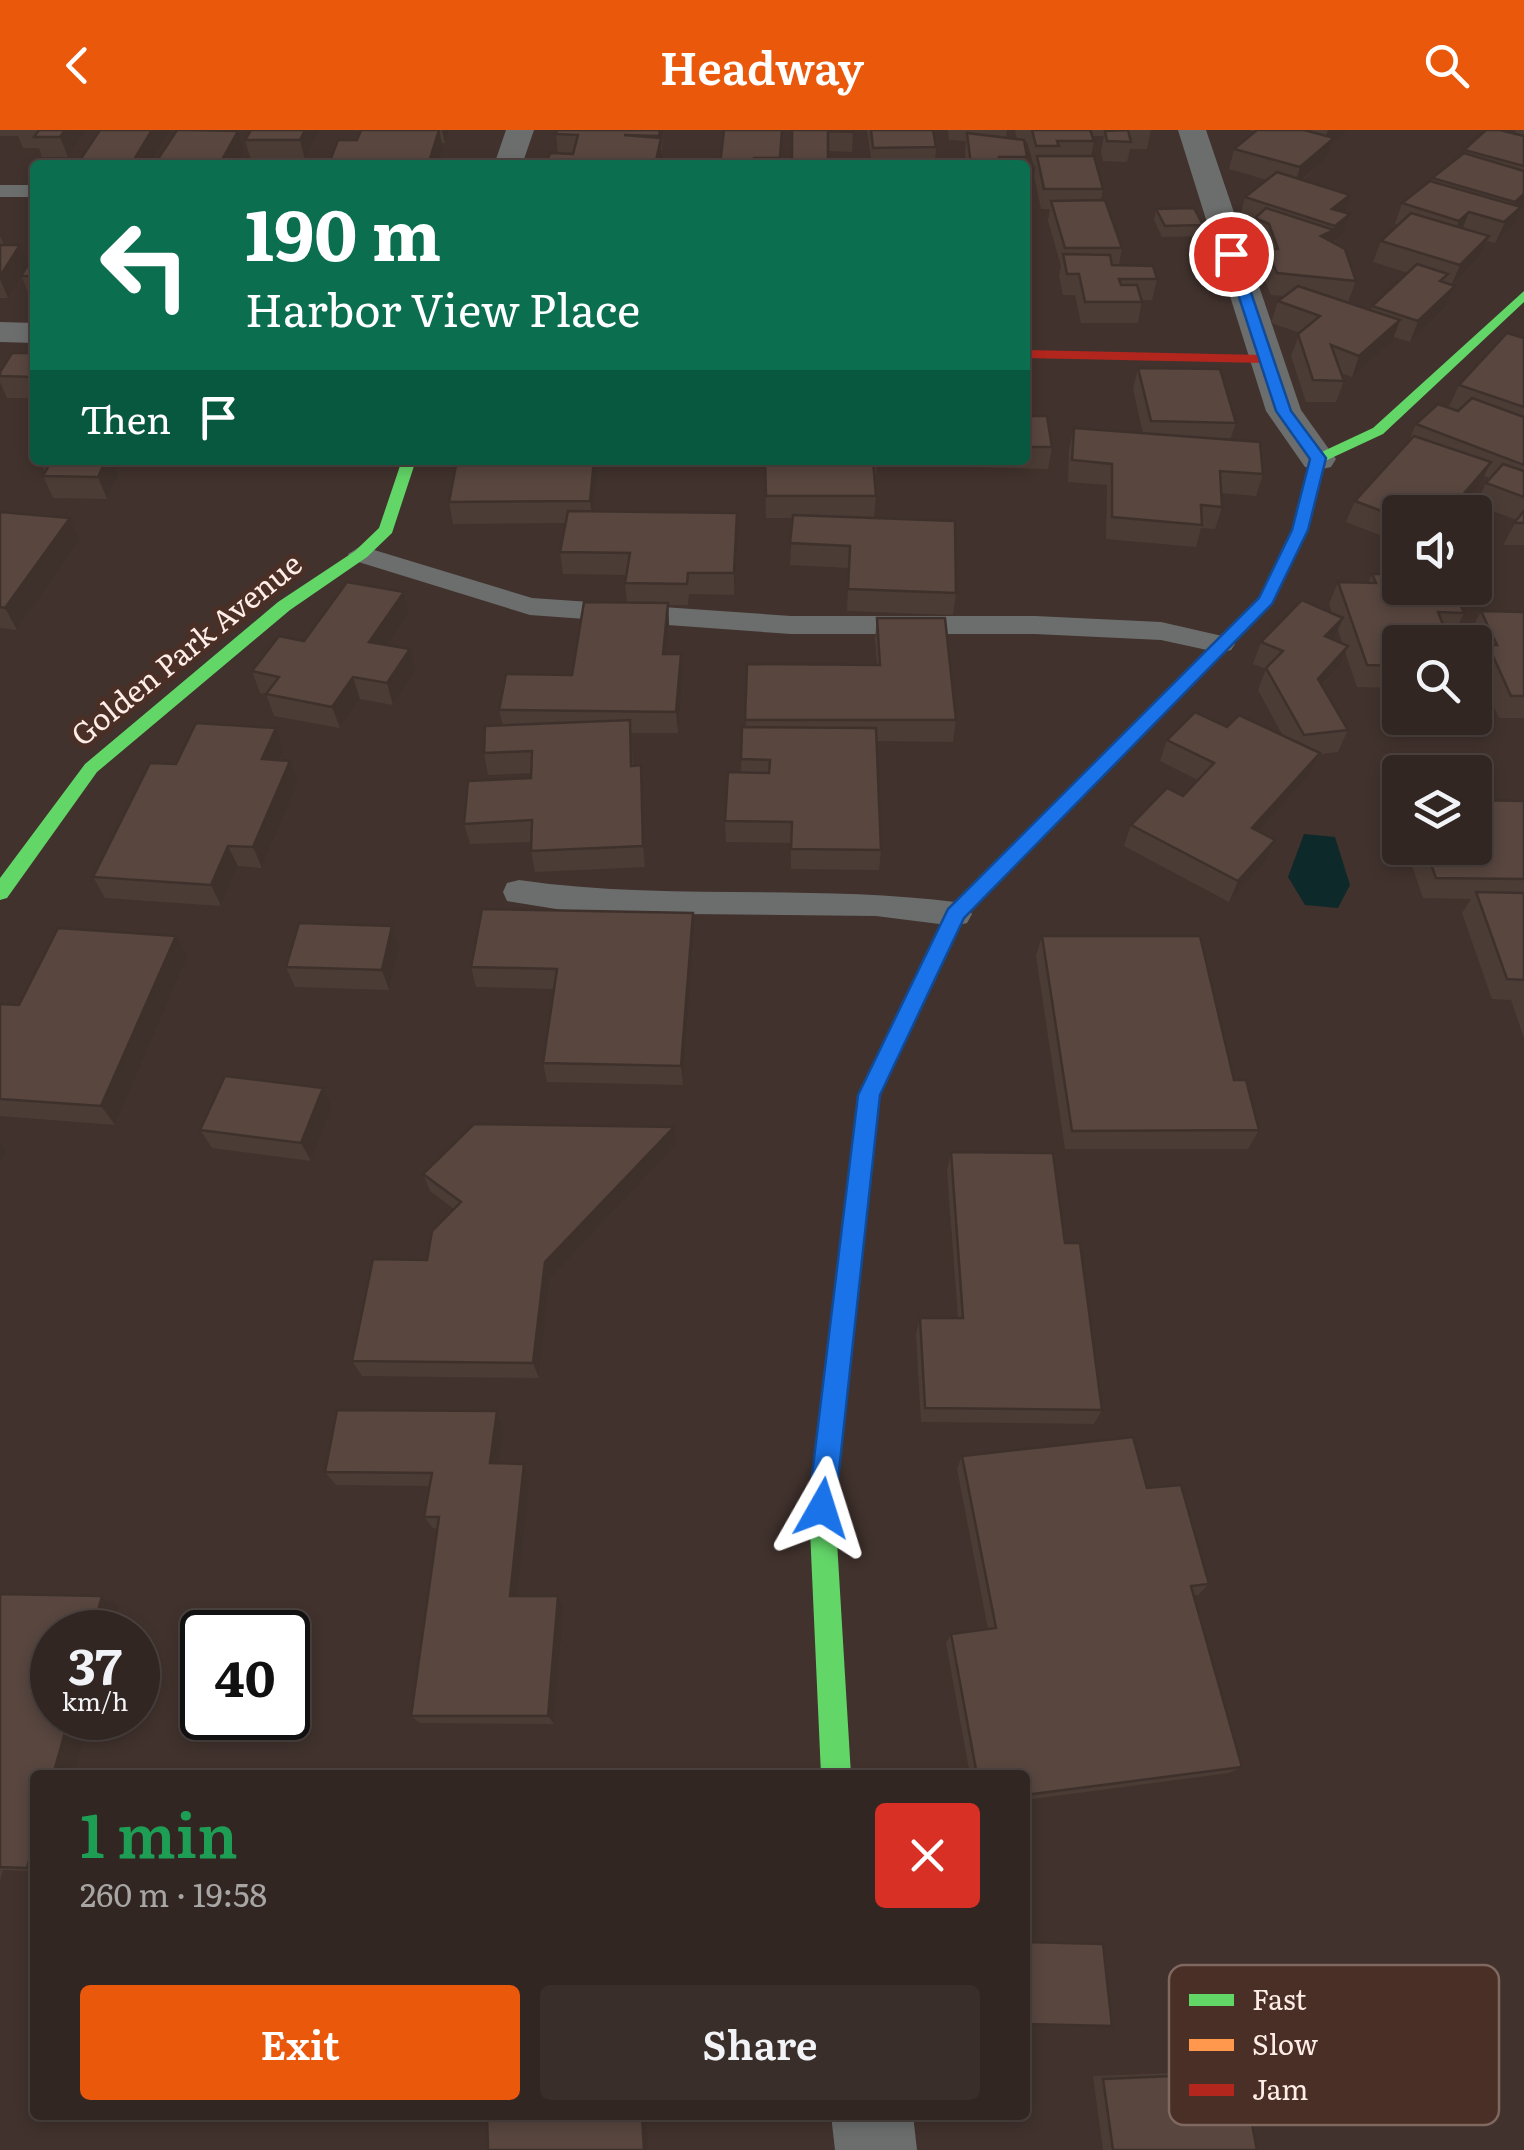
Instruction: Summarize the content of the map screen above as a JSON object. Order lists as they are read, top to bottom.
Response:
{
  "streets": {
    "street": ["Golden Park Avenue"]
  },
  "legend": ["Fast", "Slow", "Jam"],
  "page": {
    "header": "Headway",
    "turn": ["190 m", "Harbor View Place"],
    "then": "Then",
    "speed": "37 km/h",
    "limit": "40",
    "heading": ["1 min", "260 m · 19:58"],
    "buttons": ["Exit", "Share"]
  }
}
